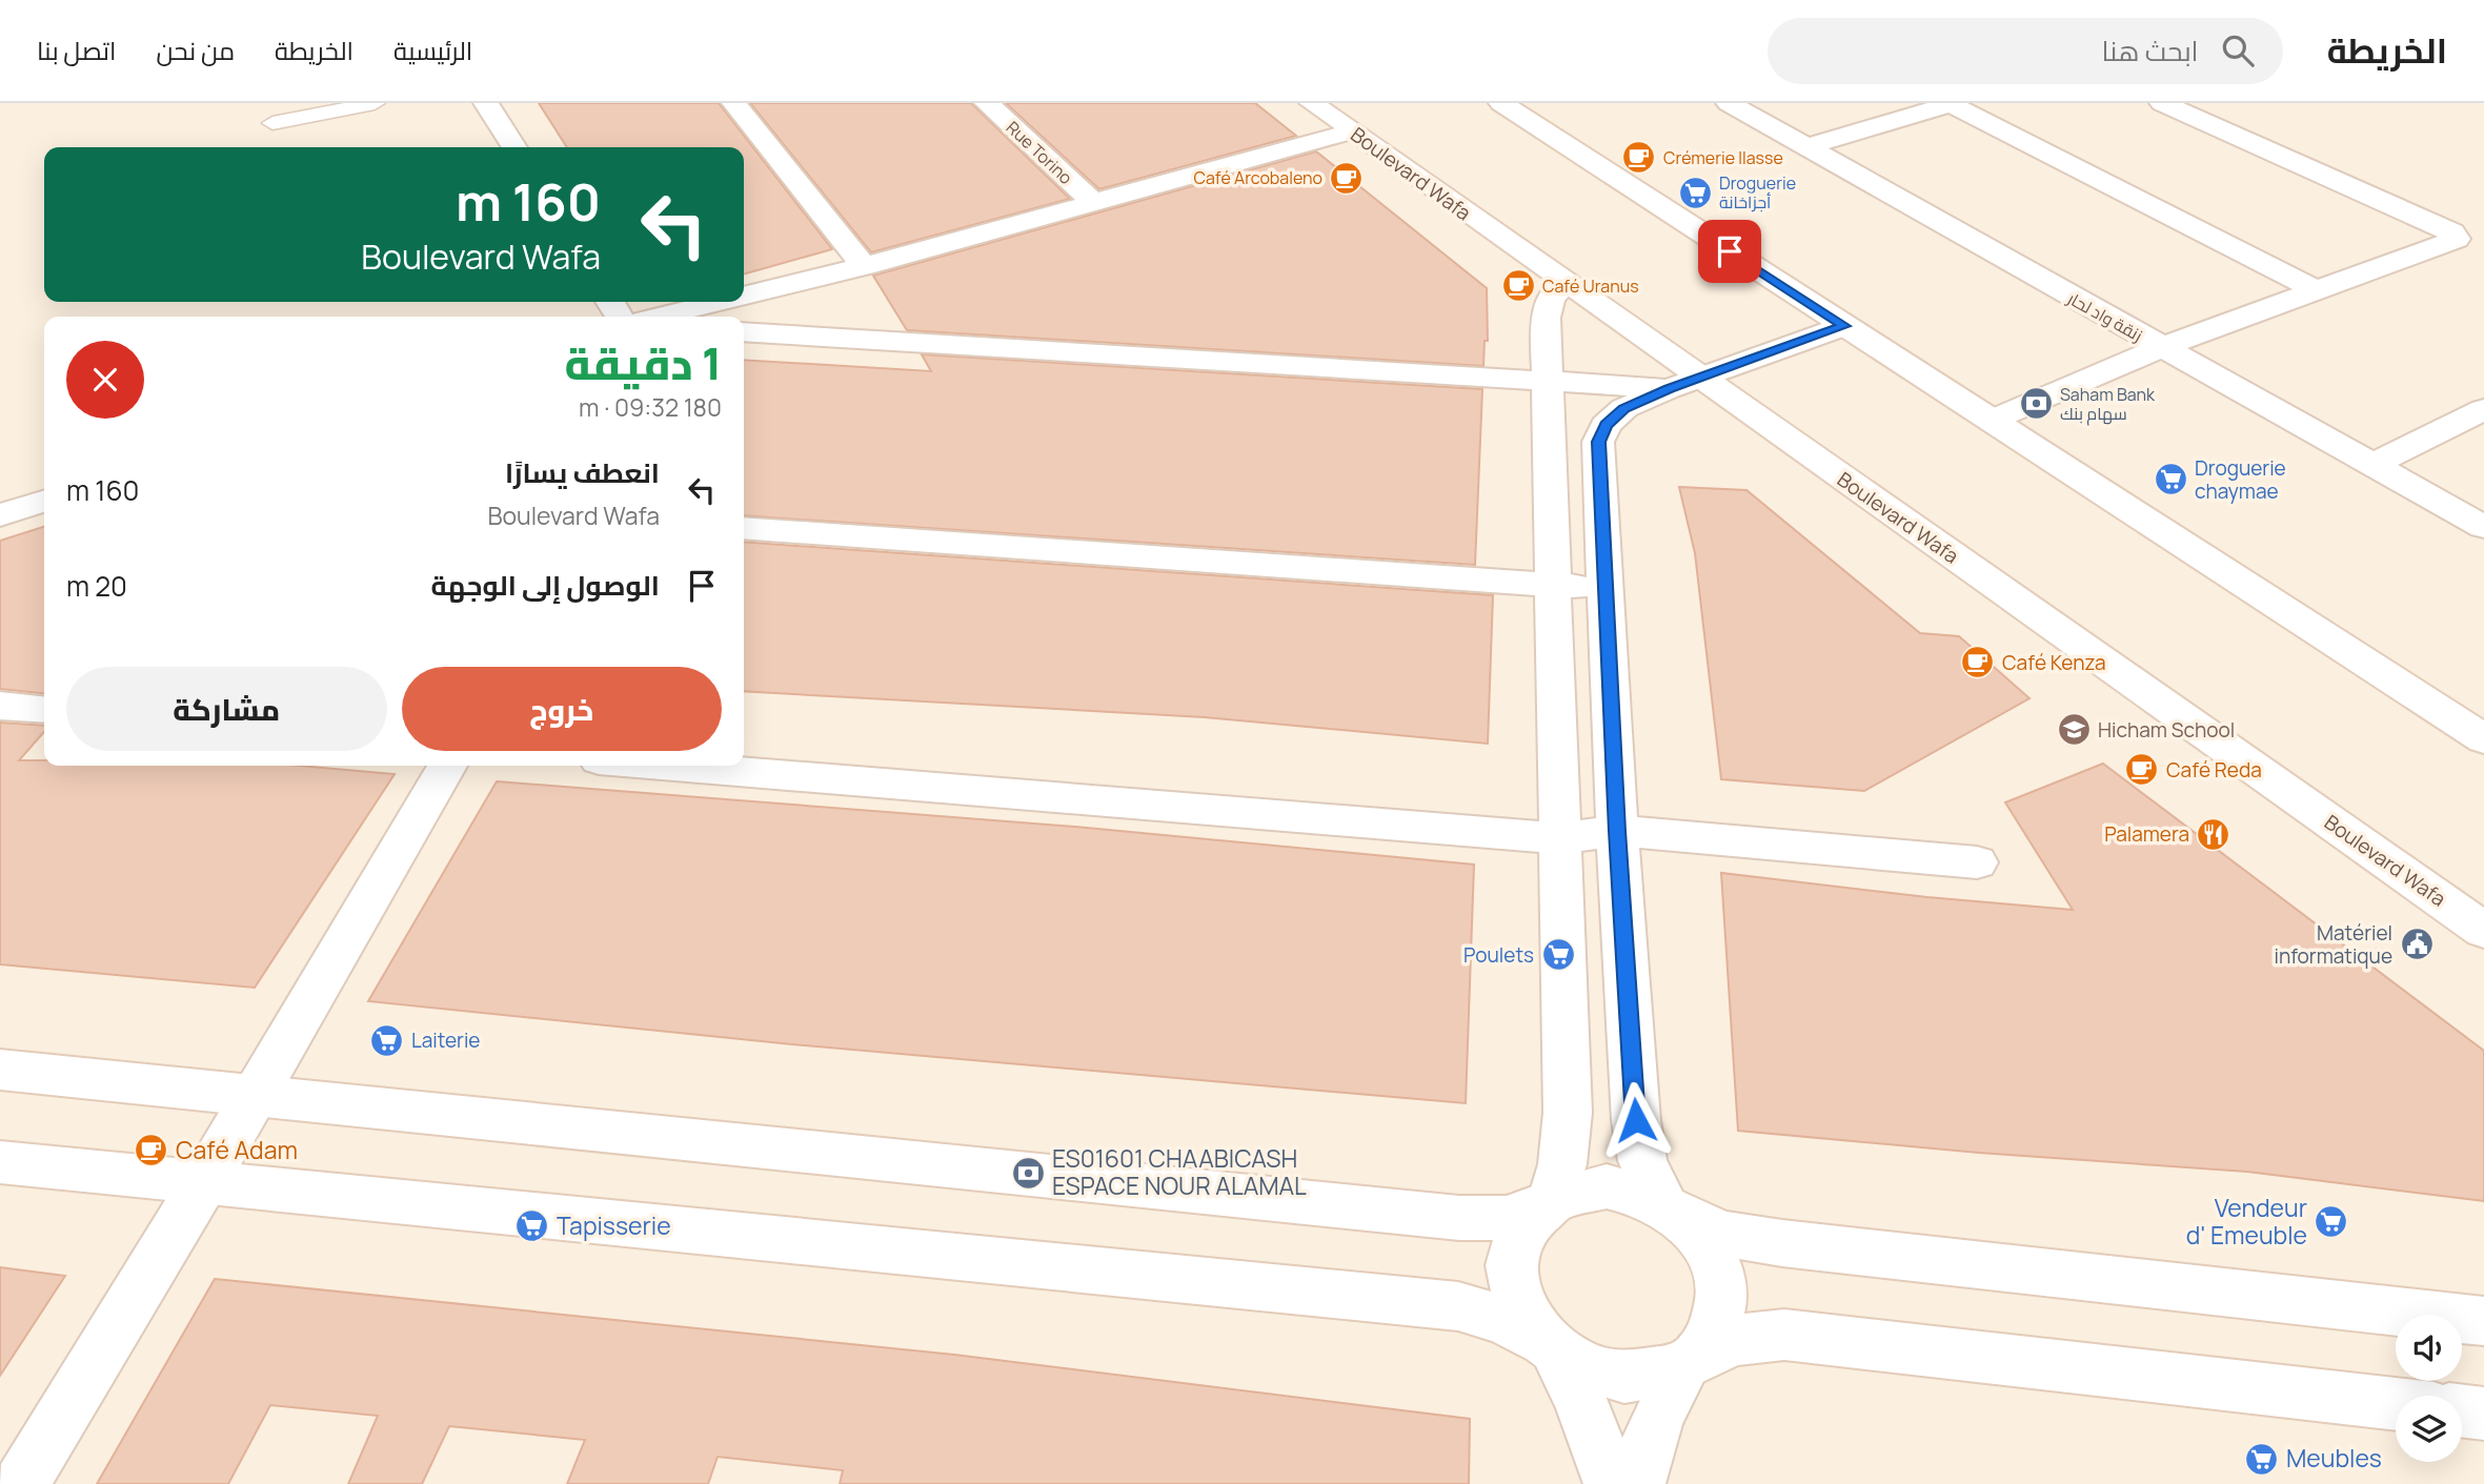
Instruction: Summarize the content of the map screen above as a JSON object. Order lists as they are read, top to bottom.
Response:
{
  "streets": {
    "street": ["Rue Torino", "Boulevard Wafa", "زنقة واد لحار"]
  },
  "places": {
    "cafe": [
      "Crémerie Ilasse",
      "Café Arcobaleno",
      "Café Uranus",
      "Café Kenza",
      "Café Reda",
      "Café Adam"
    ],
    "supermarket": [
      "Droguerie أجزاخانة",
      "Droguerie chaymae",
      "Poulets",
      "Laiterie",
      "Vendeur d' Emeuble",
      "Tapisserie",
      "Meubles"
    ],
    "bank": ["Saham Bank سهام بنك", "ES01601 CHAABICASH ESPACE NOUR ALAMAL"],
    "school or university": ["Hicham School"],
    "restaurant": ["Palamera"],
    "public building": ["Matériel informatique"]
  },
  "page": {
    "header": "الخريطة",
    "search": "ابحث هنا",
    "nav": [
      "الرئيسية",
      "الخريطة",
      "من نحن",
      "اتصل بنا"
    ],
    "turn": ["160 m", "Boulevard Wafa"],
    "heading": ["1 دقيقة", "180 m · 09:32"],
    "list": [
      {
        "name": "انعطف يسارًا",
        "note": "Boulevard Wafa",
        "value": "160 m"
      },
      {
        "name": "الوصول إلى الوجهة",
        "value": "20 m"
      }
    ],
    "buttons": ["خروج", "مشاركة"]
  }
}
